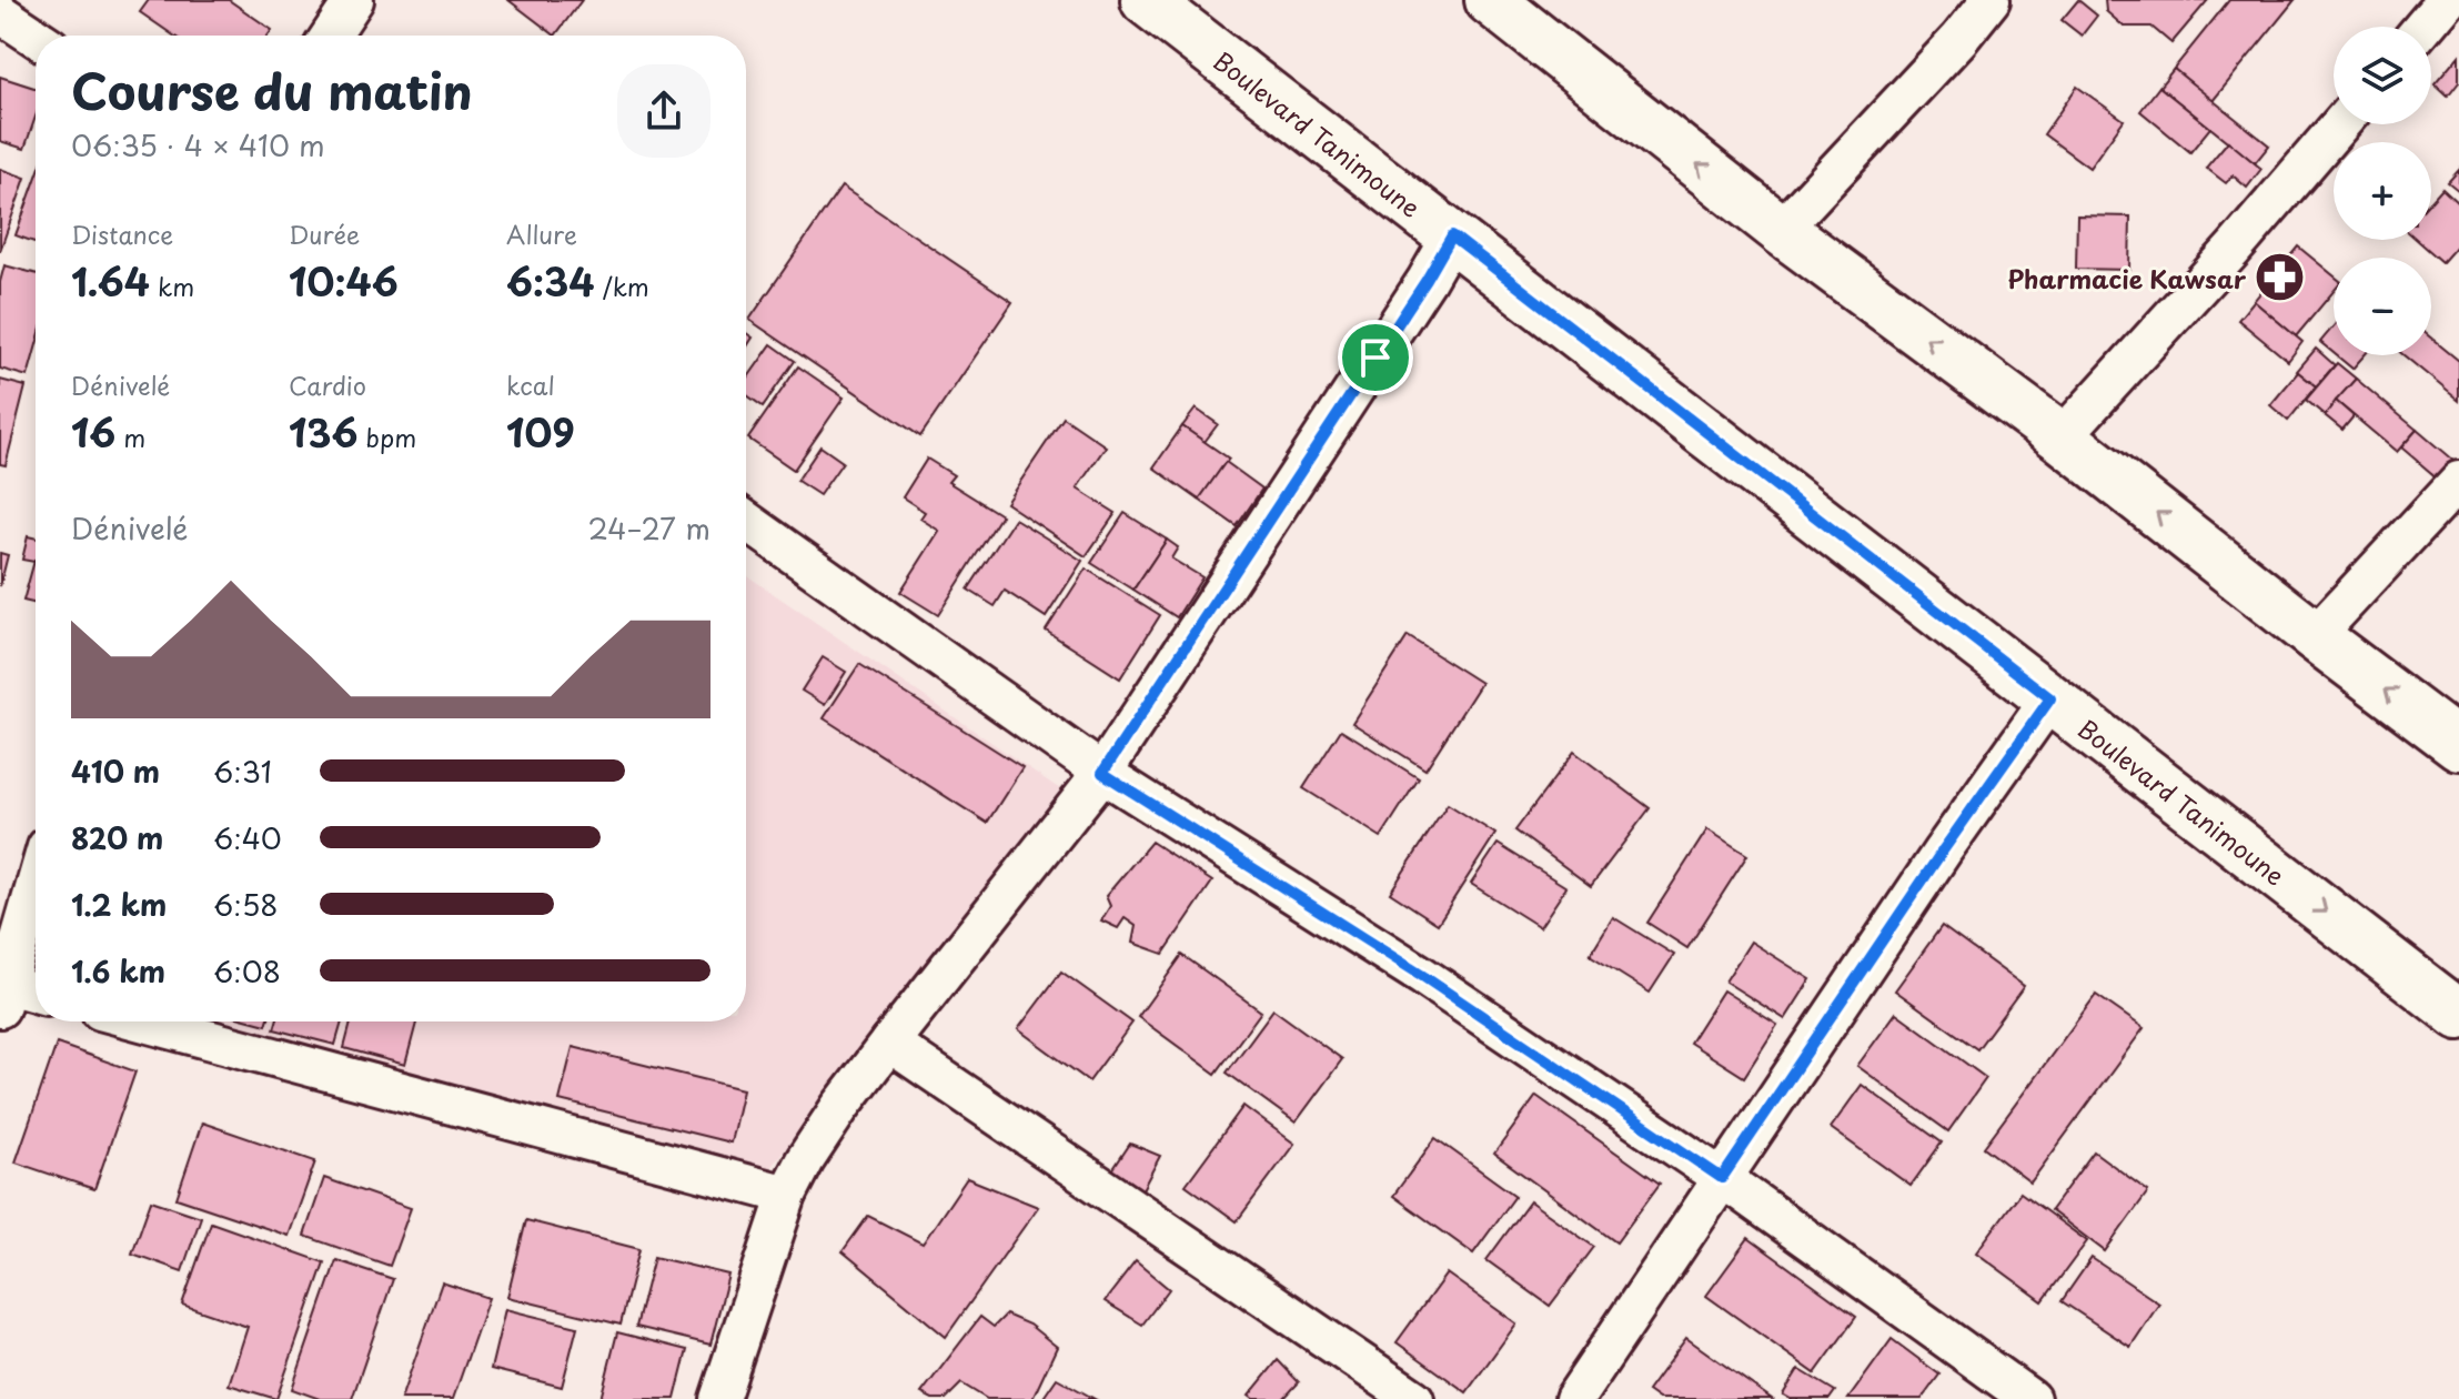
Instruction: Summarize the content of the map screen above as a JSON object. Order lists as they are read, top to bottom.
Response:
{
  "streets": {
    "main road": ["Boulevard Tanimoune"]
  },
  "places": {
    "pharmacy": ["Pharmacie Kawsar"]
  },
  "page": {
    "map_buttons": ["+", "−"],
    "heading": ["Course du matin", "06:35 · 4 × 410 m"],
    "stats": [
      ["Distance", "1.64 km"],
      ["Durée", "10:46"],
      ["Allure", "6:34 /km"],
      ["Dénivelé", "16 m"],
      ["Cardio", "136 bpm"],
      ["kcal", "109"]
    ],
    "chart": ["Dénivelé", "24–27 m"],
    "list": [
      {
        "name": "410 m",
        "note": "6:31"
      },
      {
        "name": "820 m",
        "note": "6:40"
      },
      {
        "name": "1.2 km",
        "note": "6:58"
      },
      {
        "name": "1.6 km",
        "note": "6:08"
      }
    ]
  }
}
